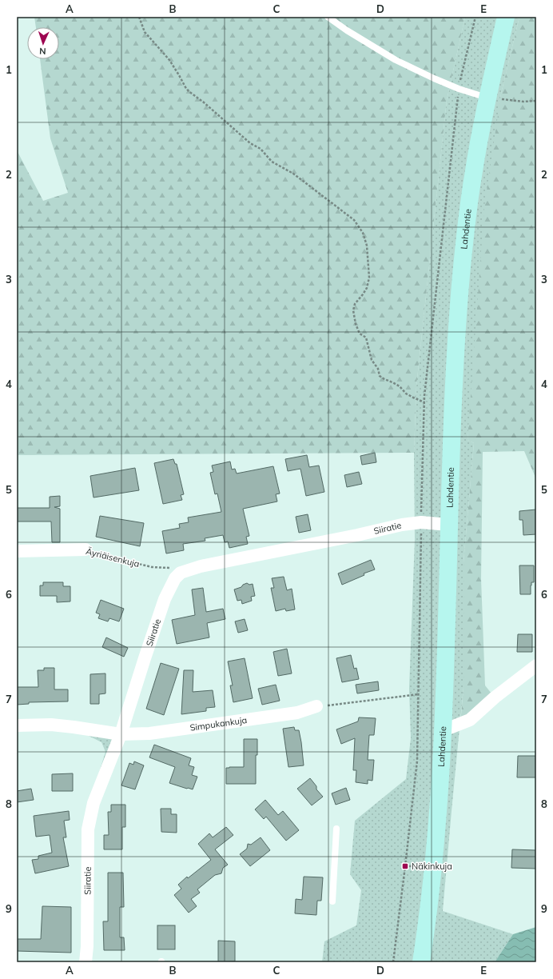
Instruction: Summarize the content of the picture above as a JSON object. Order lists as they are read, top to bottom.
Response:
{
  "streets": {
    "main road": ["Lahdentie"],
    "street": ["Siiratie", "Äyriäisenkuja", "Simpukankuja"]
  },
  "crossings": [
    ["Lahdentie", "Siiratie"],
    ["Siiratie", "Simpukankuja"]
  ],
  "places": {
    "transit": ["Näkinkuja"]
  },
  "north": "bottom",
  "grid": {
    "columns": [
      "A",
      "B",
      "C",
      "D",
      "E"
    ],
    "rows": [
      "1",
      "2",
      "3",
      "4",
      "5",
      "6",
      "7",
      "8",
      "9"
    ]
  }
}
